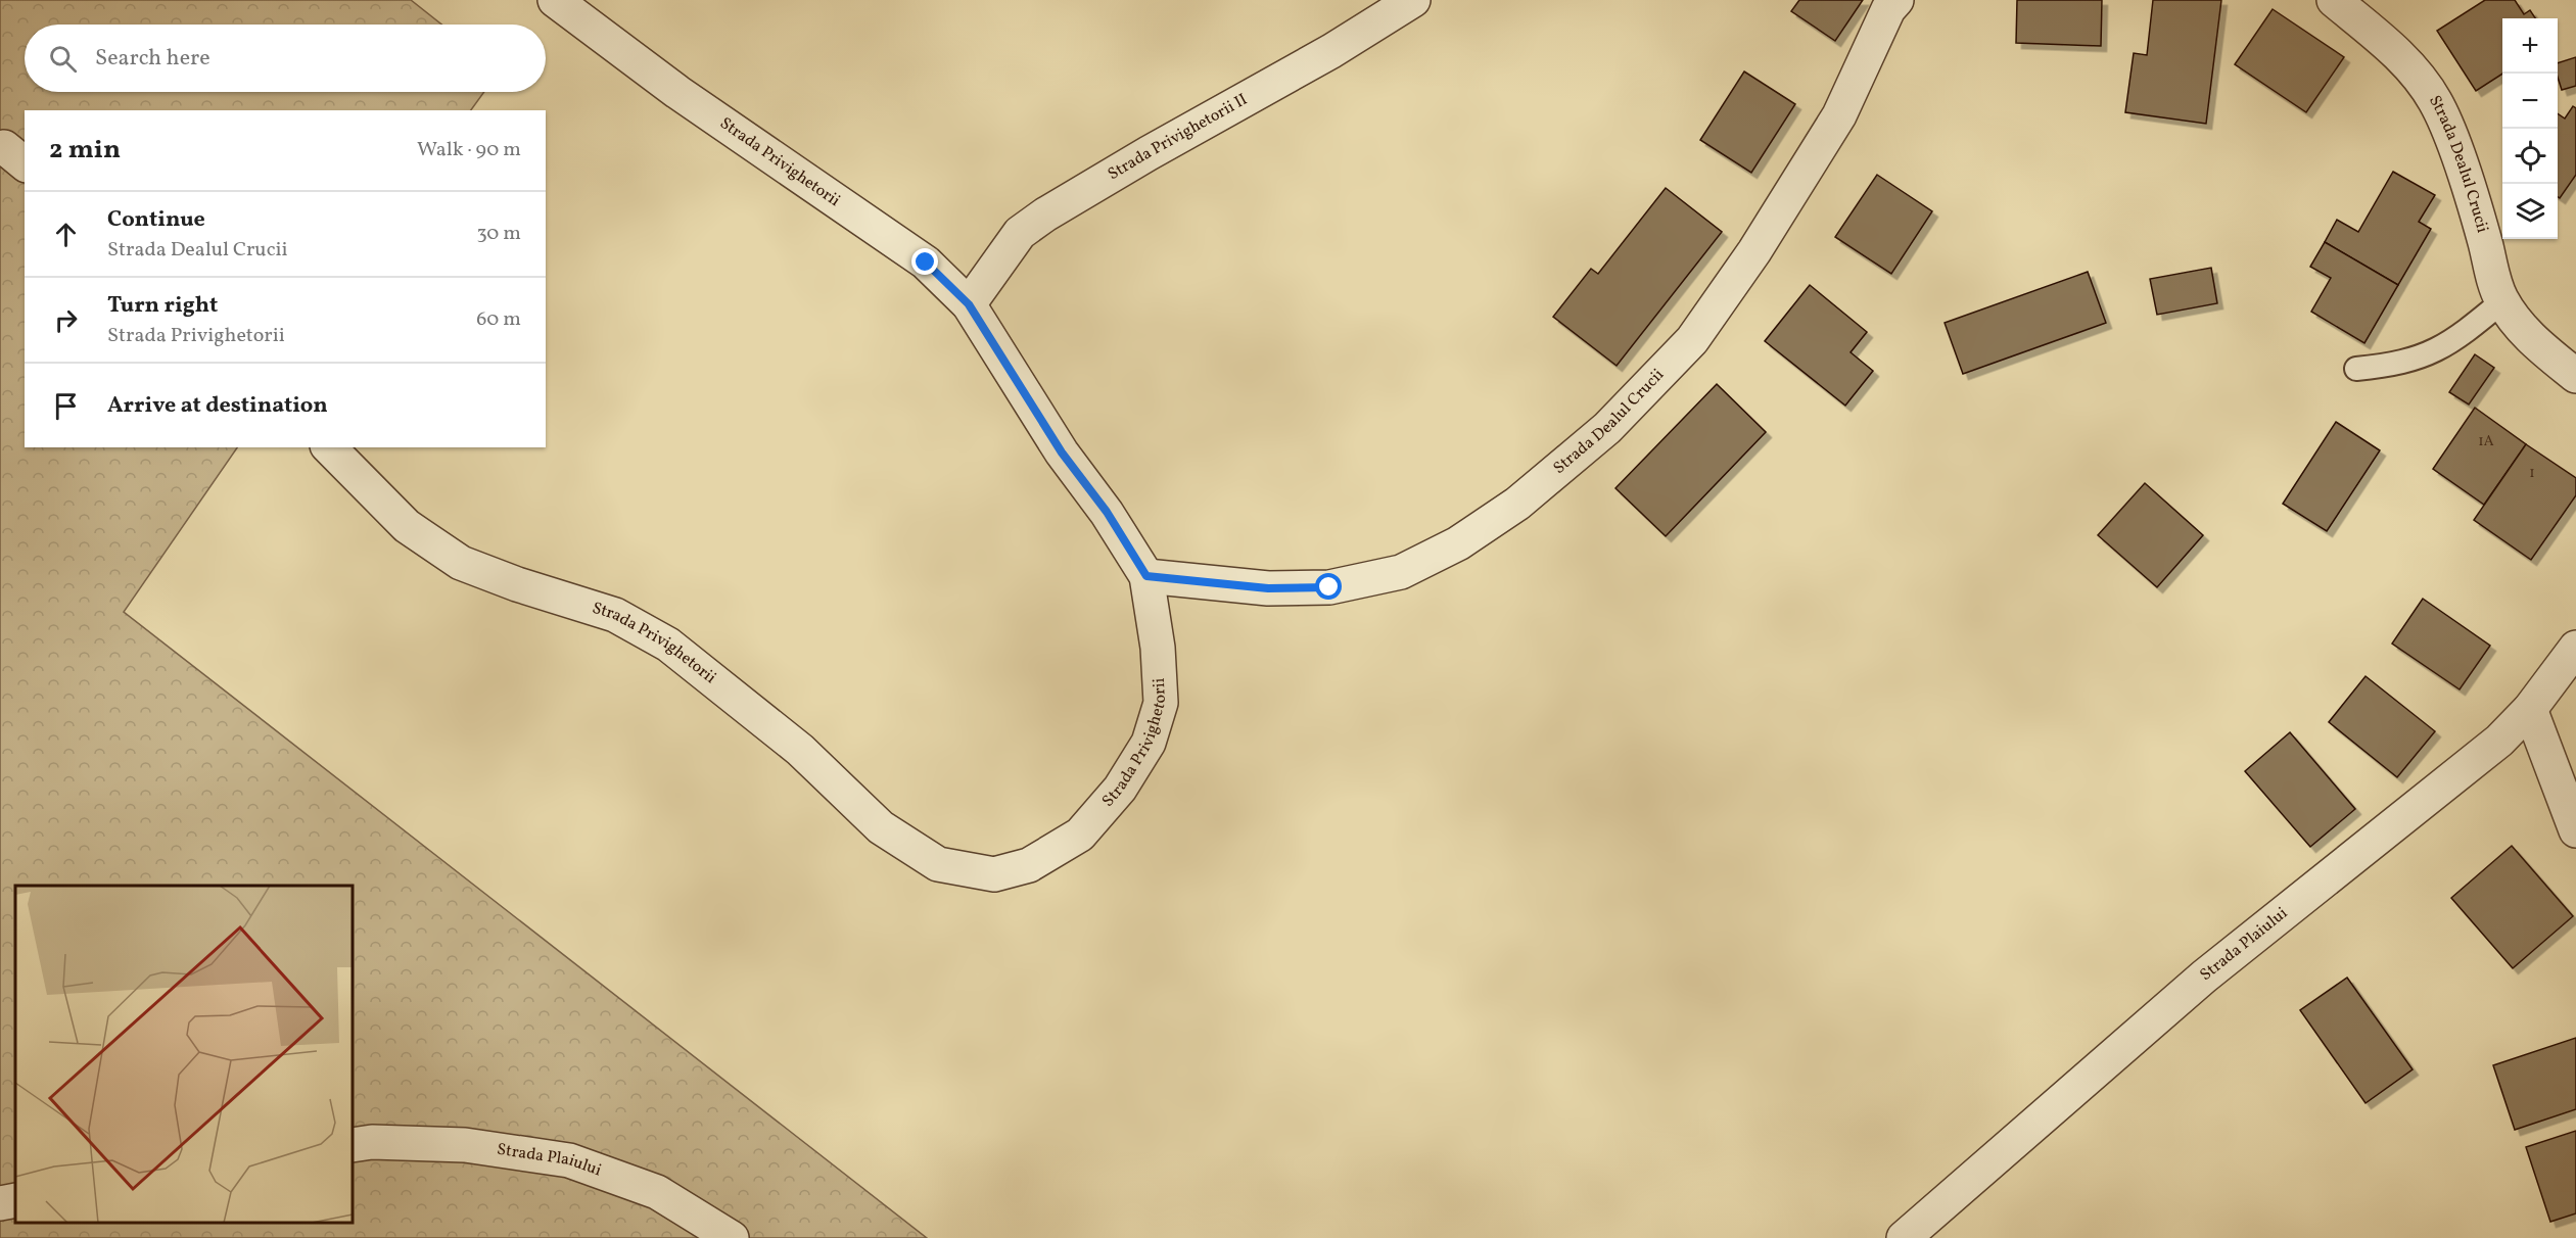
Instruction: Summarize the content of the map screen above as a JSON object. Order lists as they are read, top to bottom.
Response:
{
  "streets": {
    "street": [
      "Strada Privighetorii II",
      "Strada Privighetorii",
      "Strada Dealul Crucii",
      "Strada Plaiului"
    ]
  },
  "crossings": [
    ["Strada Privighetorii II", "Strada Privighetorii"],
    ["Strada Privighetorii", "Strada Dealul Crucii"]
  ],
  "house_numbers": ["1A", "1"],
  "page": {
    "map_buttons": ["+", "−"],
    "search": "Search here",
    "heading": ["2 min", "Walk · 90 m"],
    "list": [
      ["Continue", "Strada Dealul Crucii", "30 m"],
      ["Turn right", "Strada Privighetorii", "60 m"],
      "Arrive at destination"
    ]
  }
}
